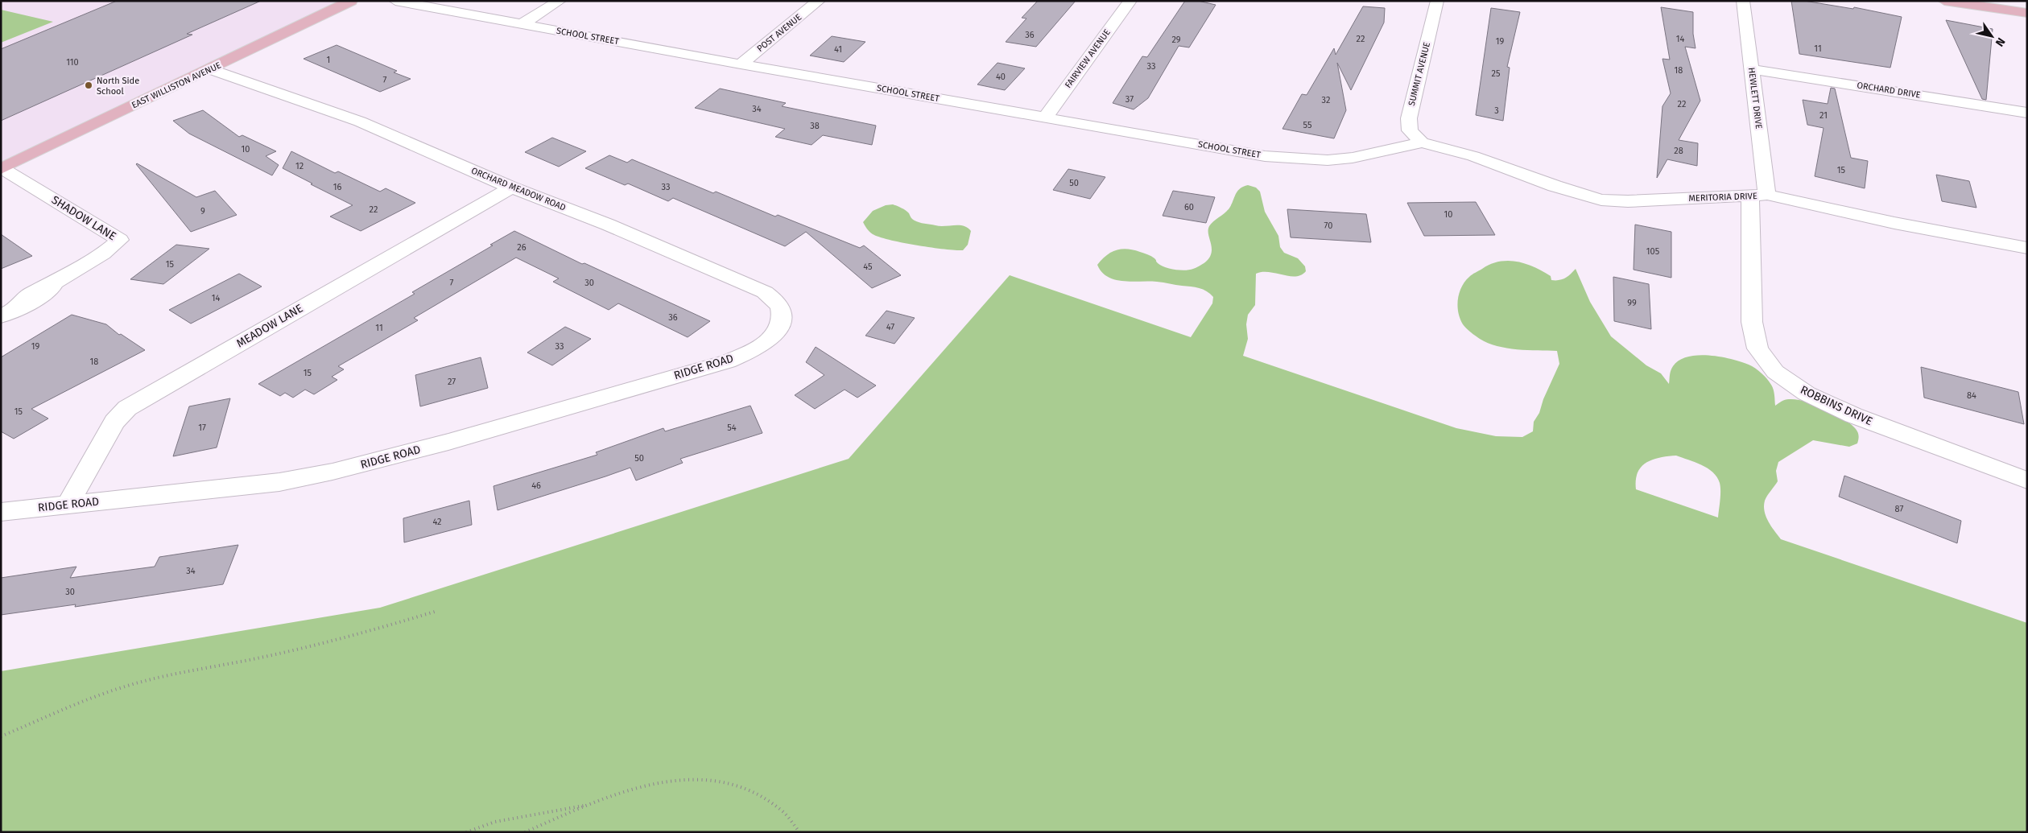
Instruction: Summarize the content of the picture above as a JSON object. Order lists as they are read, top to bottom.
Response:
{
  "streets": {
    "main road": ["EAST WILLISTON AVENUE"],
    "street": [
      "POST AVENUE",
      "SCHOOL STREET",
      "FAIRVIEW AVENUE",
      "SUMMIT AVENUE",
      "ORCHARD DRIVE",
      "HEWLETT DRIVE",
      "ORCHARD MEADOW ROAD",
      "MERITORIA DRIVE",
      "SHADOW LANE",
      "MEADOW LANE",
      "RIDGE ROAD",
      "ROBBINS DRIVE"
    ]
  },
  "crossings": [
    ["POST AVENUE", "SCHOOL STREET"],
    ["SCHOOL STREET", "FAIRVIEW AVENUE"],
    ["SCHOOL STREET", "SUMMIT AVENUE"],
    ["SCHOOL STREET", "MERITORIA DRIVE"],
    ["SUMMIT AVENUE", "MERITORIA DRIVE"],
    ["EAST WILLISTON AVENUE", "ORCHARD MEADOW ROAD"],
    ["EAST WILLISTON AVENUE", "SHADOW LANE"],
    ["ORCHARD DRIVE", "HEWLETT DRIVE"],
    ["HEWLETT DRIVE", "MERITORIA DRIVE"],
    ["HEWLETT DRIVE", "ROBBINS DRIVE"],
    ["ORCHARD MEADOW ROAD", "MEADOW LANE"],
    ["ORCHARD MEADOW ROAD", "RIDGE ROAD"],
    ["MERITORIA DRIVE", "ROBBINS DRIVE"],
    ["MEADOW LANE", "RIDGE ROAD"]
  ],
  "places": ["North Side School"],
  "house_numbers": [
    "36",
    "22",
    "14",
    "29",
    "19",
    "11",
    "41",
    "1",
    "110",
    "33",
    "18",
    "25",
    "40",
    "7",
    "37",
    "32",
    "22",
    "34",
    "3",
    "21",
    "55",
    "38",
    "10",
    "28",
    "12",
    "15",
    "50",
    "16",
    "33",
    "60",
    "22",
    "9",
    "10",
    "70",
    "26",
    "105",
    "15",
    "45",
    "7",
    "30",
    "14",
    "99",
    "36",
    "47",
    "11",
    "19",
    "33",
    "18",
    "15",
    "27",
    "84",
    "15",
    "17",
    "54",
    "50",
    "46",
    "87",
    "42",
    "34",
    "30"
  ],
  "north": "bottom right"
}
